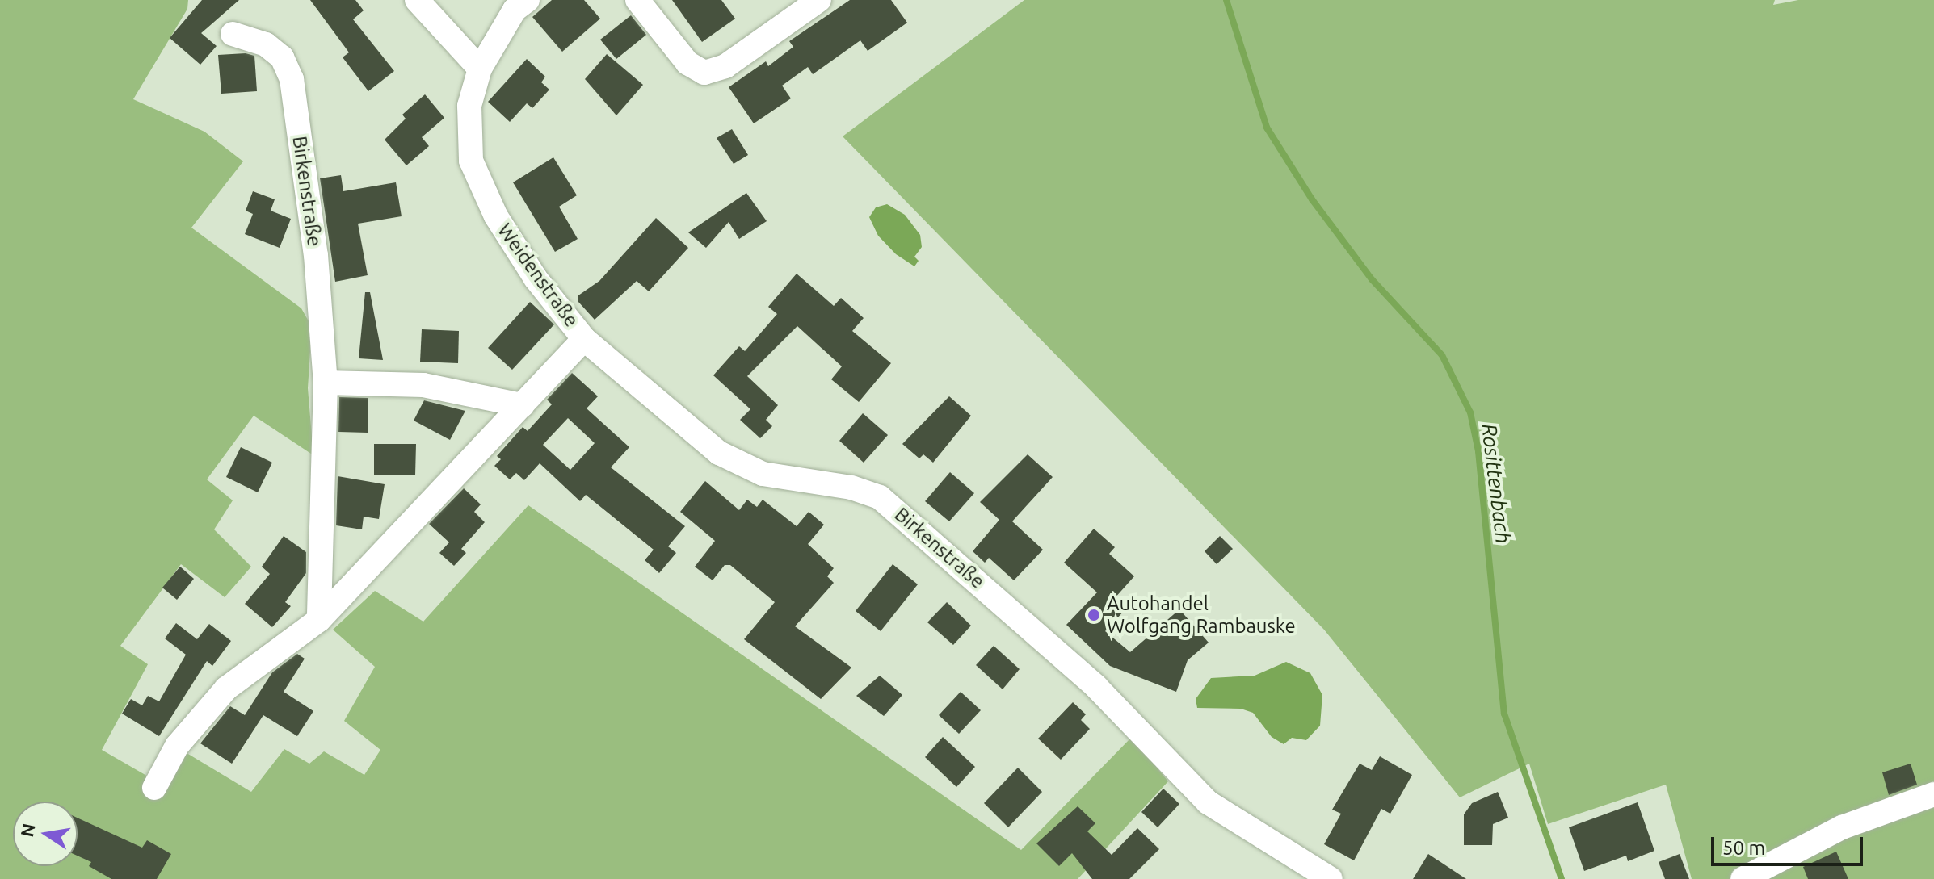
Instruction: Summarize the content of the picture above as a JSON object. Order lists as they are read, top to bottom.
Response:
{
  "streets": {
    "street": ["Birkenstraße", "Weidenstraße"]
  },
  "crossings": [
    ["Birkenstraße", "Weidenstraße"]
  ],
  "water": ["Rosittenbach"],
  "places": ["Autohandel Wolfgang Rambauske"],
  "scale_bar": "50 m",
  "north": "left"
}
